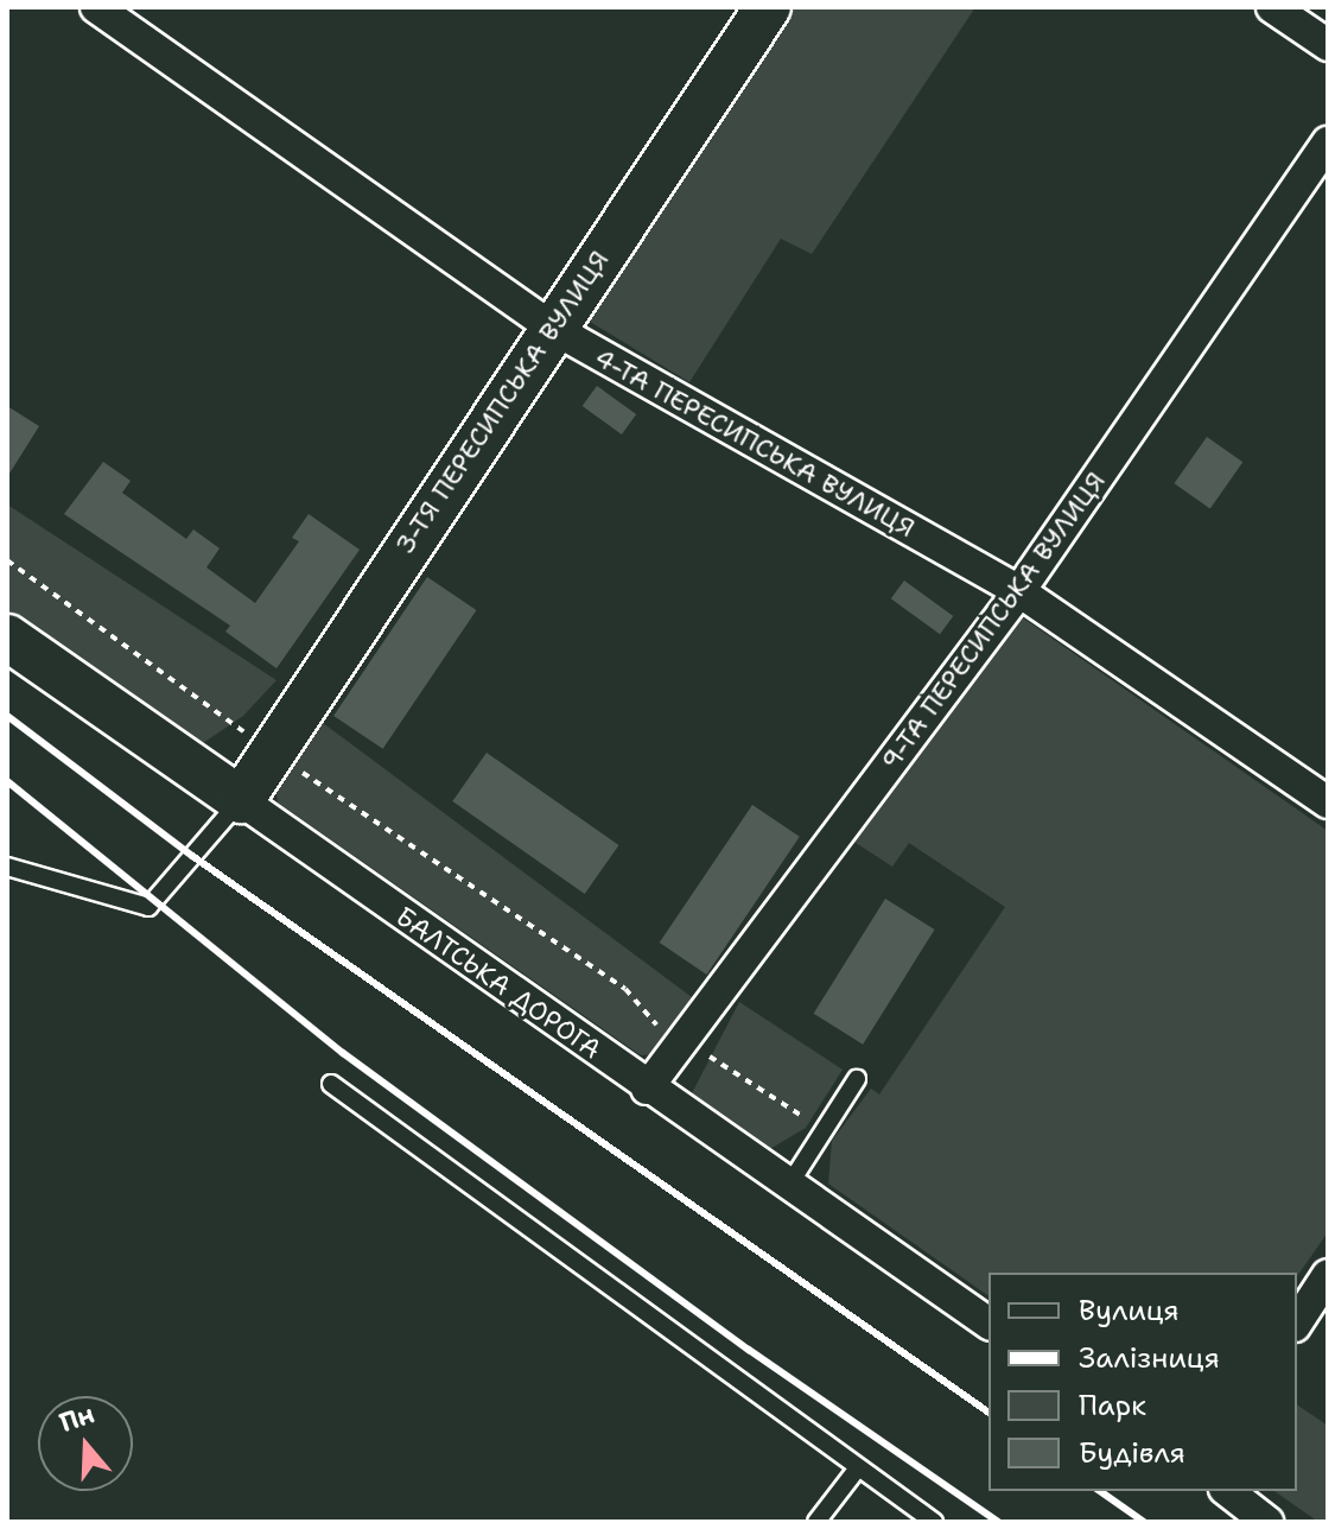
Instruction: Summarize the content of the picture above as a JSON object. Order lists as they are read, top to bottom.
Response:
{
  "streets": {
    "main road": ["3-ТЯ ПЕРЕСИПСЬКА ВУЛИЦЯ", "БАЛТСЬКА ДОРОГА"],
    "street": ["4-ТА ПЕРЕСИПСЬКА ВУЛИЦЯ", "9-ТА ПЕРЕСИПСЬКА ВУЛИЦЯ"]
  },
  "crossings": [
    ["3-ТЯ ПЕРЕСИПСЬКА ВУЛИЦЯ", "4-ТА ПЕРЕСИПСЬКА ВУЛИЦЯ"],
    ["3-ТЯ ПЕРЕСИПСЬКА ВУЛИЦЯ", "БАЛТСЬКА ДОРОГА"],
    ["4-ТА ПЕРЕСИПСЬКА ВУЛИЦЯ", "9-ТА ПЕРЕСИПСЬКА ВУЛИЦЯ"],
    ["9-ТА ПЕРЕСИПСЬКА ВУЛИЦЯ", "БАЛТСЬКА ДОРОГА"]
  ],
  "legend": [
    "Вулиця",
    "Залізниця",
    "Парк",
    "Будівля"
  ],
  "north": "top"
}
